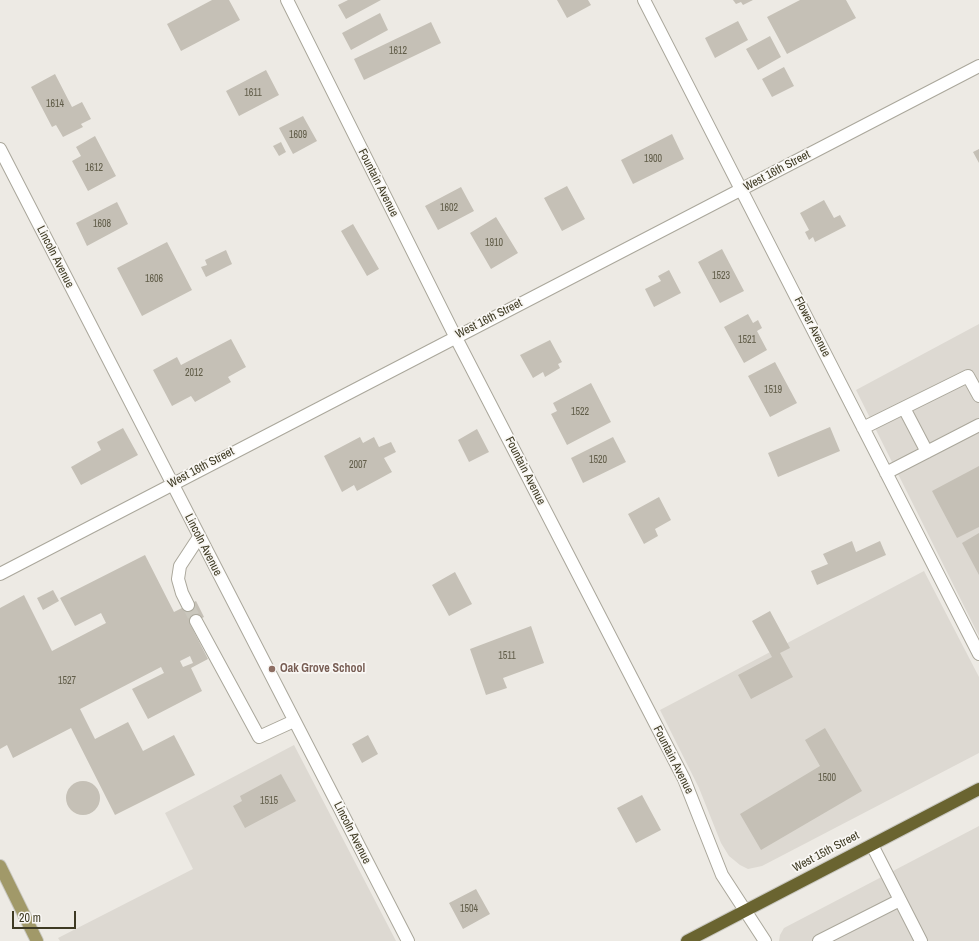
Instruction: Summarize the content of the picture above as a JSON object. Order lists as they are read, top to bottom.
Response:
{
  "streets": {
    "highway": ["West 15th Street"],
    "street": [
      "West 16th Street",
      "Fountain Avenue",
      "Lincoln Avenue",
      "Flower Avenue"
    ]
  },
  "crossings": [
    ["West 16th Street", "Fountain Avenue"],
    ["West 16th Street", "Lincoln Avenue"],
    ["West 16th Street", "Flower Avenue"],
    ["Fountain Avenue", "West 15th Street"]
  ],
  "places": ["Oak Grove School"],
  "house_numbers": [
    "1612",
    "1611",
    "1614",
    "1609",
    "1900",
    "1612",
    "1602",
    "1608",
    "1910",
    "1523",
    "1606",
    "1521",
    "2012",
    "1519",
    "1522",
    "1520",
    "2007",
    "1511",
    "1527",
    "1500",
    "1515",
    "1504"
  ],
  "scale_bar": "20 m"
}
